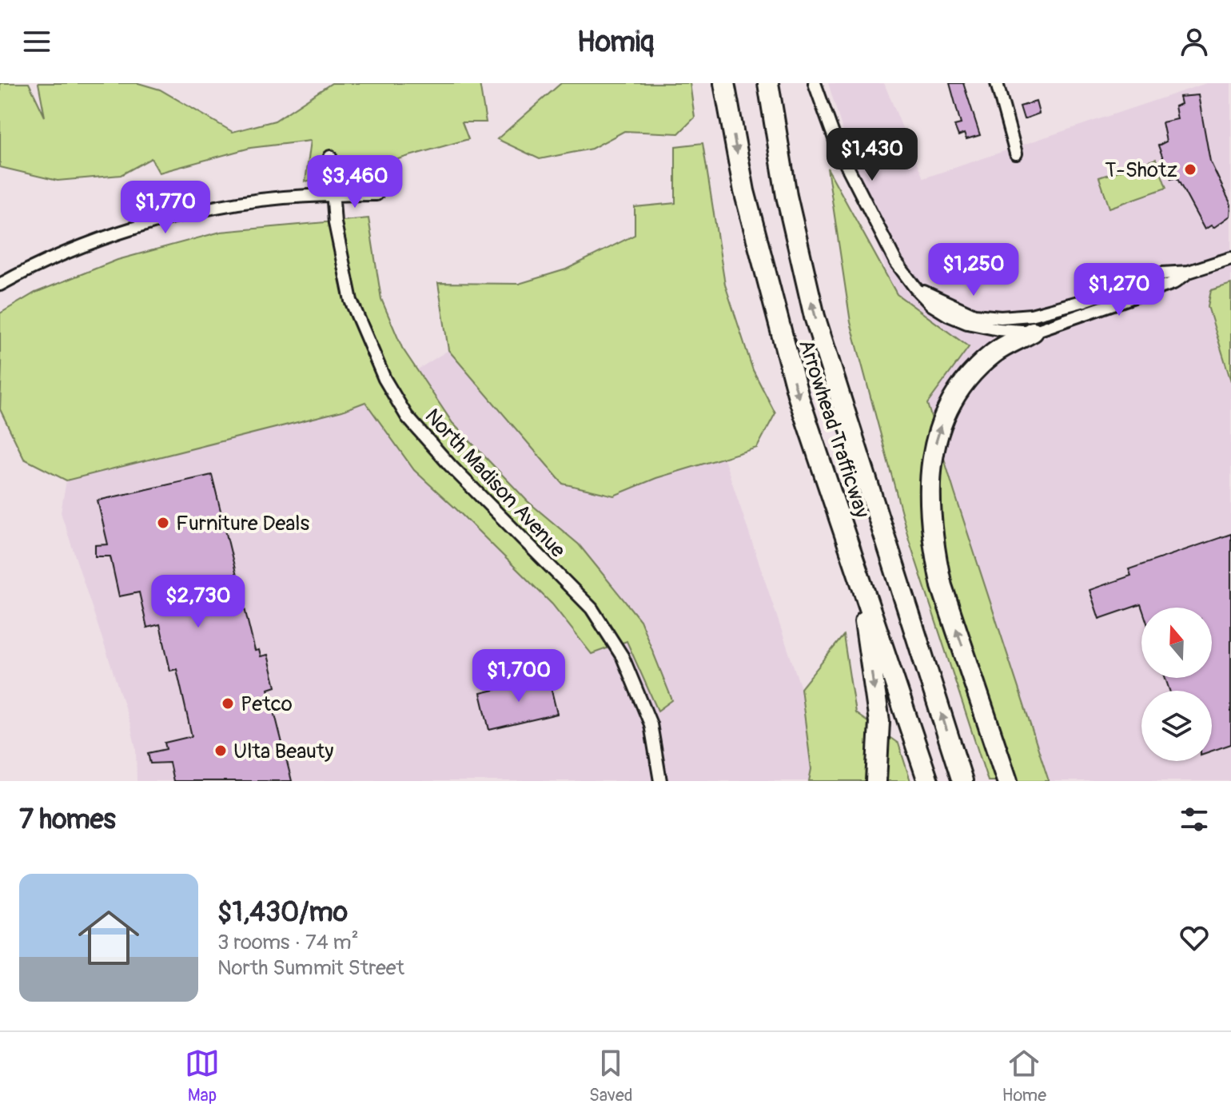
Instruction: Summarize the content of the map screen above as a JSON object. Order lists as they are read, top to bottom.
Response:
{
  "streets": {
    "highway": ["Arrowhead Trafficway"],
    "street": ["North Madison Avenue"]
  },
  "places": [
    "T-Shotz",
    "Furniture Deals",
    "Petco",
    "Ulta Beauty"
  ],
  "north": "top",
  "page": {
    "header": "Homiq",
    "price": [
      "$1,430",
      "$3,460",
      "$1,770",
      "$1,250",
      "$1,270",
      "$2,730",
      "$1,700"
    ],
    "heading": "7 homes",
    "list": [
      {
        "name": "$1,430/mo",
        "note": "3 rooms · 74 m² · North Summit Street"
      }
    ],
    "tabs": ["Map", "Saved", "Home"]
  }
}
